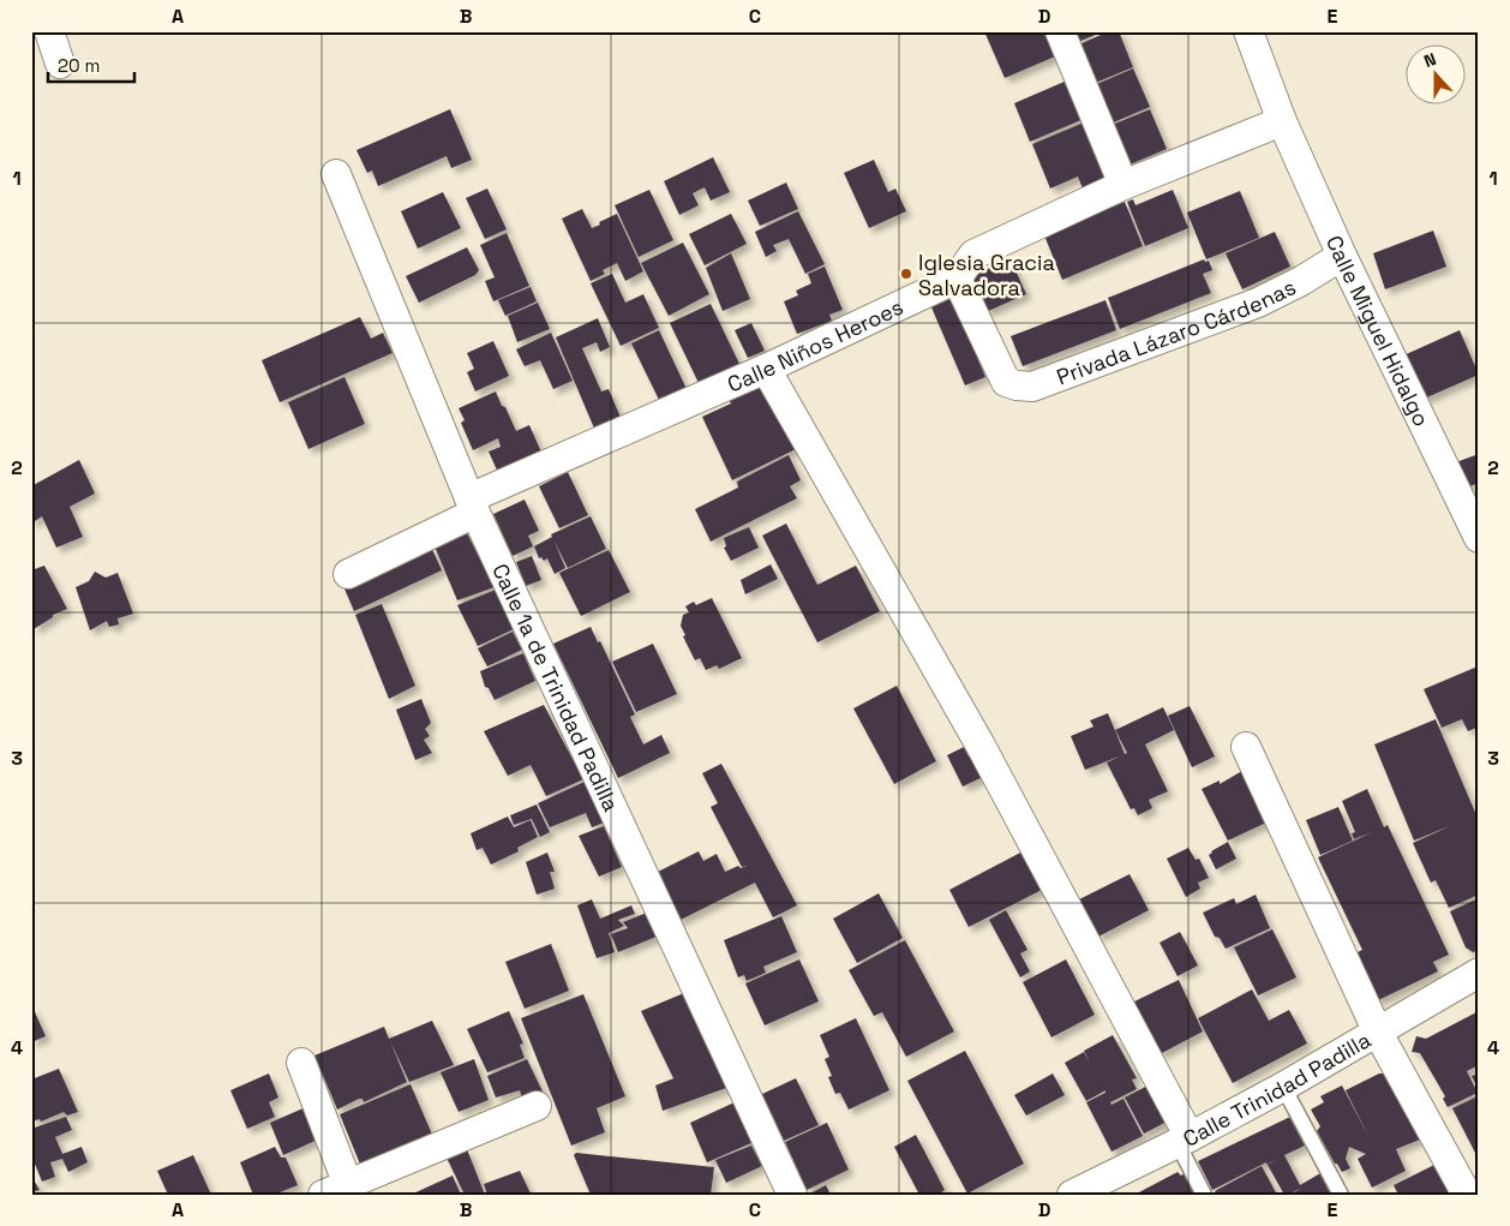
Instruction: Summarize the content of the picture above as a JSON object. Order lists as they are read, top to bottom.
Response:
{
  "streets": {
    "street": [
      "Privada Lázaro Cárdenas",
      "Calle Miguel Hidalgo",
      "Calle Niños Heroes",
      "Calle 1a de Trinidad Padilla",
      "Calle Trinidad Padilla"
    ]
  },
  "crossings": [
    ["Privada Lázaro Cárdenas", "Calle Miguel Hidalgo"],
    ["Privada Lázaro Cárdenas", "Calle Niños Heroes"],
    ["Calle Miguel Hidalgo", "Calle Niños Heroes"],
    ["Calle Niños Heroes", "Calle 1a de Trinidad Padilla"]
  ],
  "places": ["Iglesia Gracia Salvadora"],
  "scale_bar": "20 m",
  "north": "top",
  "grid": {
    "columns": [
      "A",
      "B",
      "C",
      "D",
      "E"
    ],
    "rows": [
      "1",
      "2",
      "3",
      "4"
    ]
  }
}
